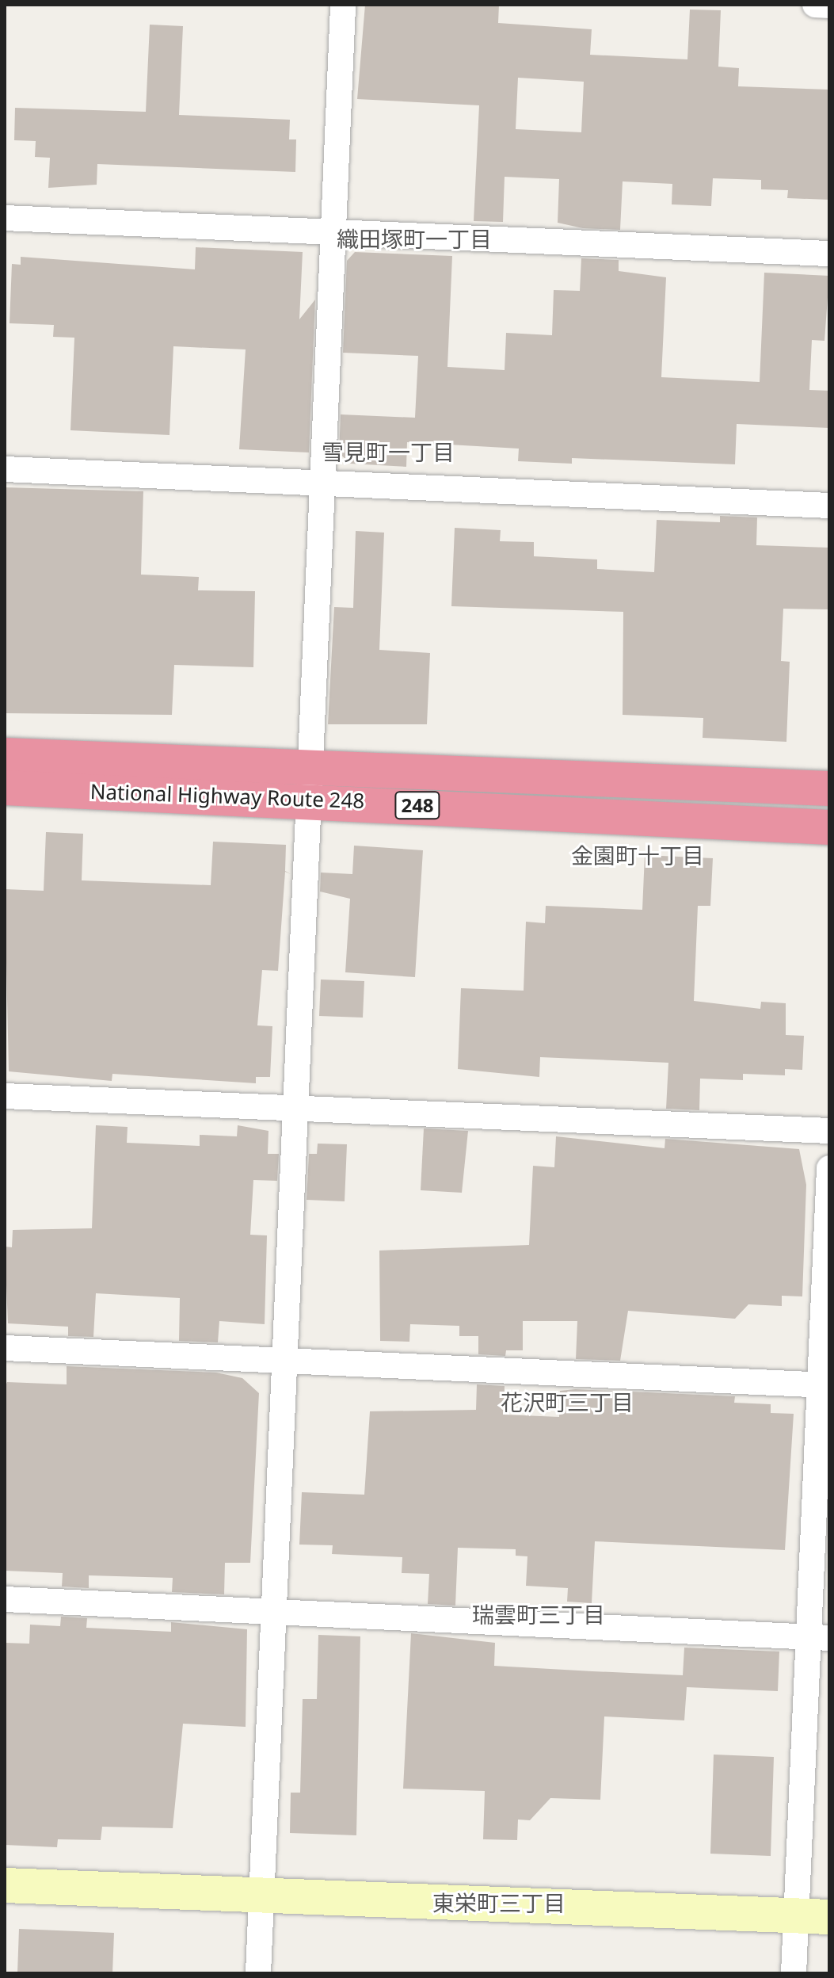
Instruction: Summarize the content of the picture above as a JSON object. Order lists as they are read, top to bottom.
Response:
{
  "streets": {
    "highway": ["National Highway Route 248", "248"]
  },
  "districts": [
    "織田塚町一丁目",
    "雪見町一丁目",
    "金園町十丁目",
    "花沢町三丁目",
    "瑞雲町三丁目",
    "東栄町三丁目"
  ]
}
